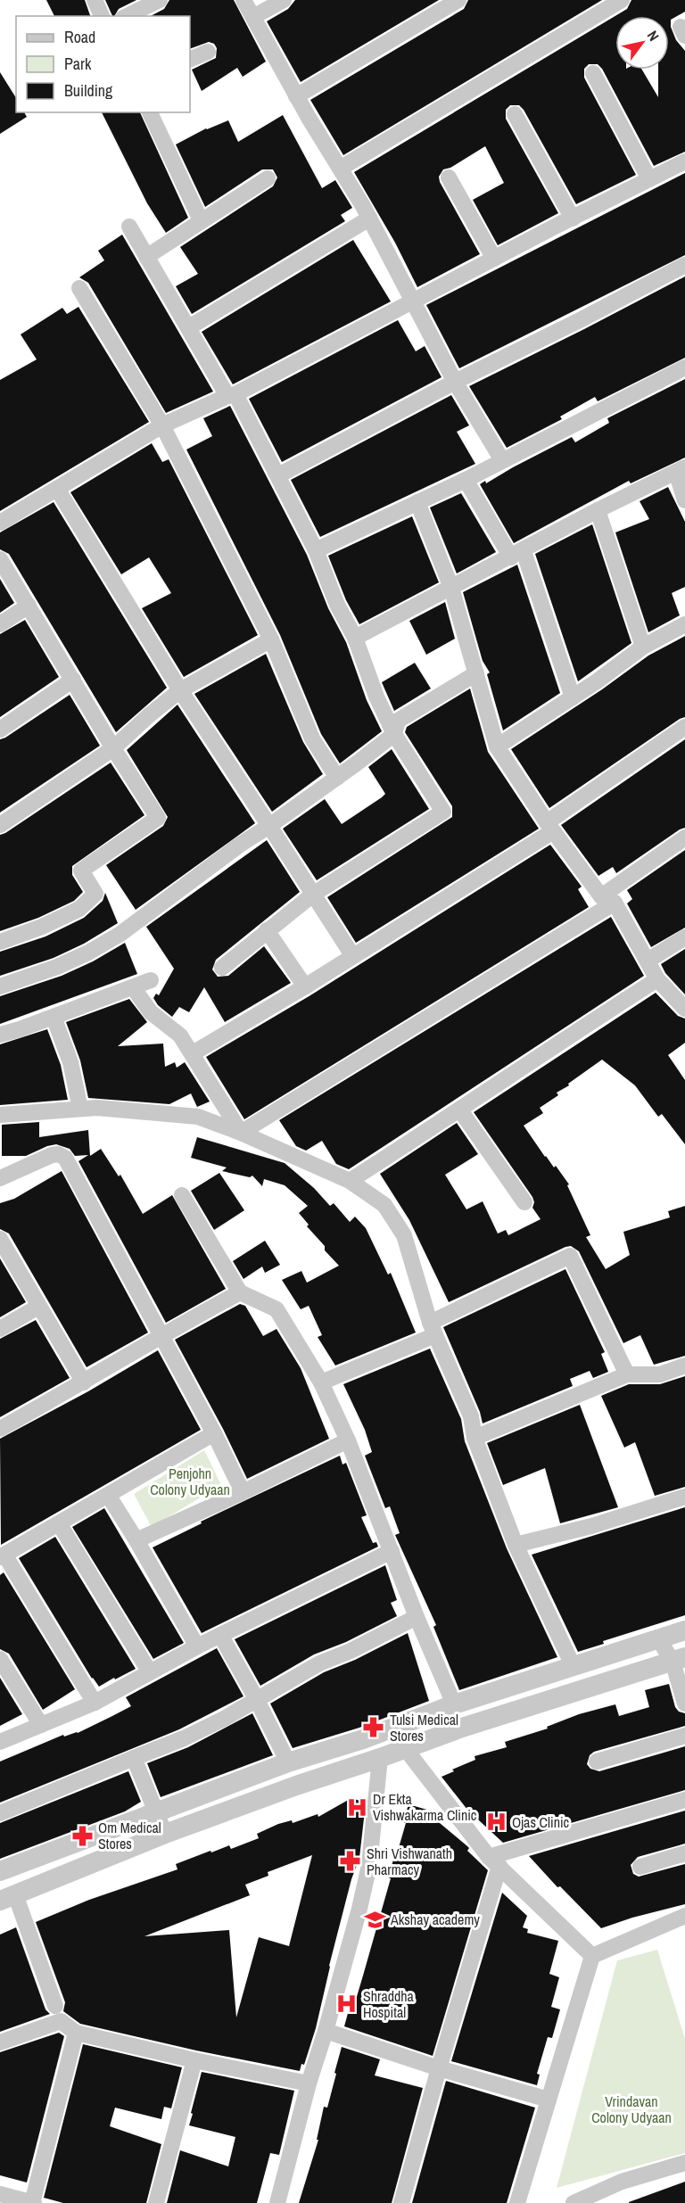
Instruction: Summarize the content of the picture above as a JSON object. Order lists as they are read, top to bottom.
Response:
{
  "parks": ["Penjohn Colony Udyaan", "Vrindavan Colony Udyaan"],
  "places": {
    "pharmacy": ["Tulsi Medical Stores", "Om Medical Stores", "Shri Vishwanath Pharmacy"],
    "hospital": ["Dr Ekta Vishwakarma Clinic", "Ojas Clinic", "Shraddha Hospital"],
    "school or university": ["Akshay academy"]
  },
  "legend": ["Road", "Park", "Building"],
  "north": "top right"
}
